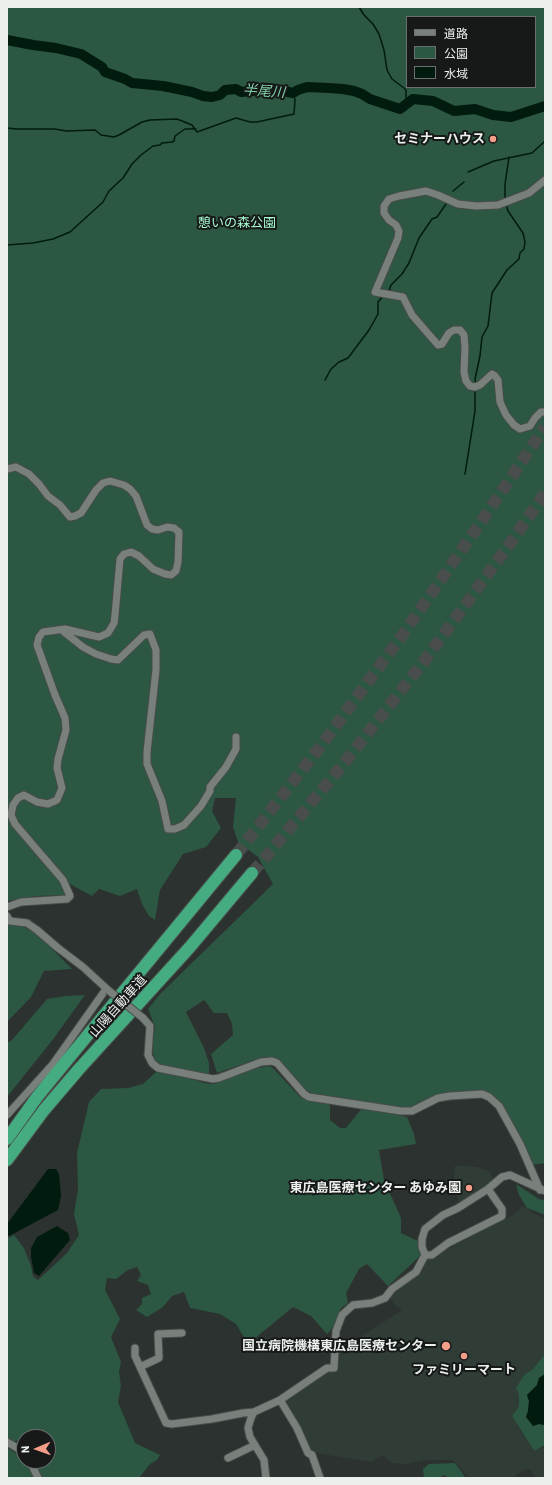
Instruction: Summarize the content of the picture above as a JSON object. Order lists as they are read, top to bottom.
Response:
{
  "streets": {
    "highway": ["山陽自動車道"]
  },
  "water": ["半尾川"],
  "parks": ["憩いの森公園"],
  "places": [
    "セミナーハウス",
    "東広島医療センター あゆみ園",
    "国立病院機構東広島医療センター",
    "ファミリーマート"
  ],
  "legend": ["道路", "公園", "水域"],
  "north": "left"
}
